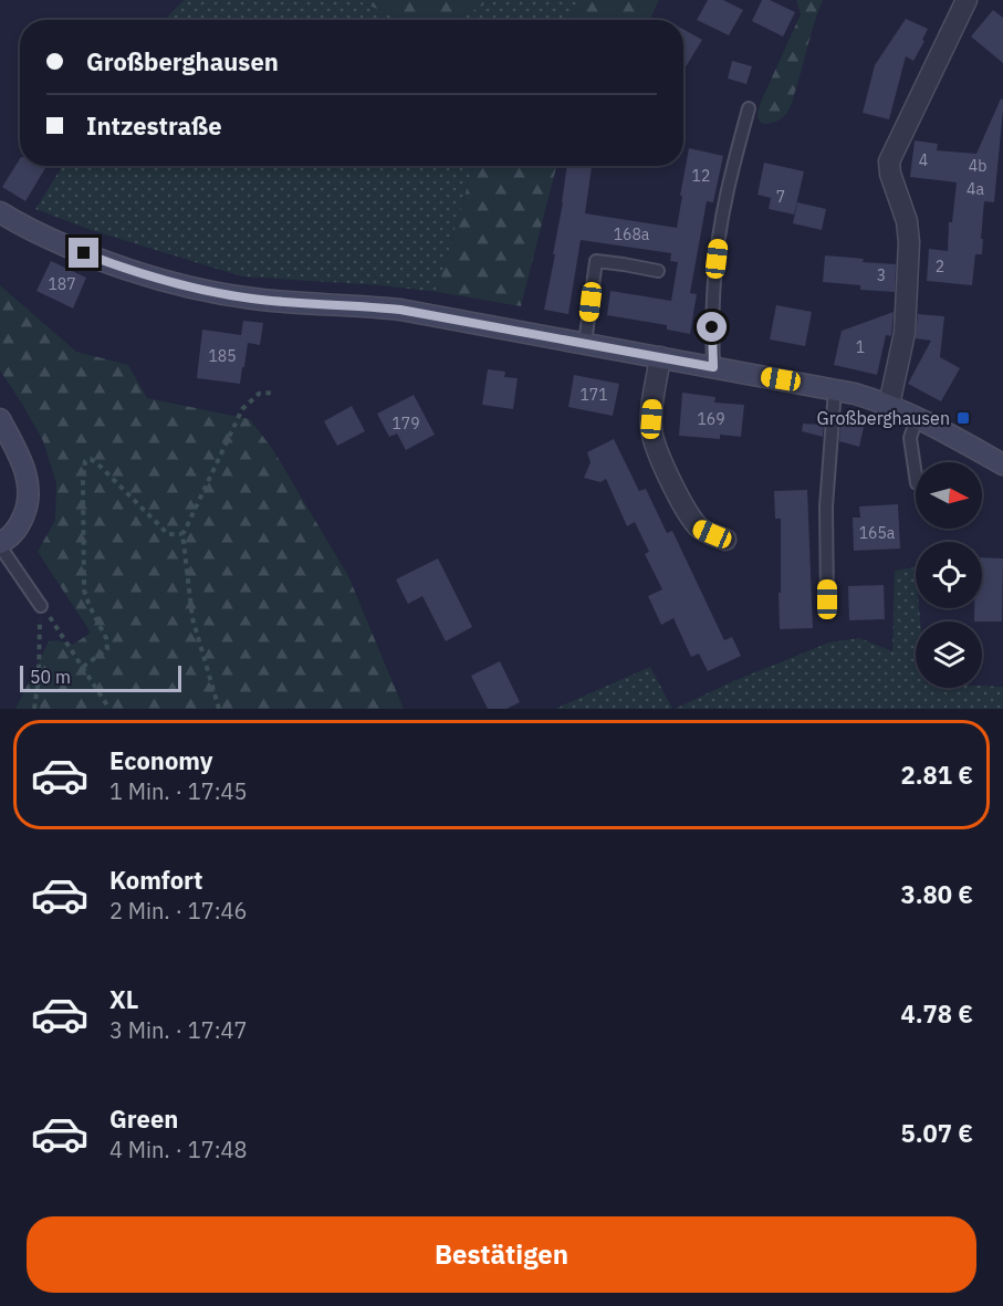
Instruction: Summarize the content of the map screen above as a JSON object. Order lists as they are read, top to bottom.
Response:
{
  "places": {
    "transit": ["Großberghausen"]
  },
  "house_numbers": [
    "4",
    "4b",
    "12",
    "4a",
    "7",
    "168a",
    "2",
    "3",
    "187",
    "1",
    "185",
    "171",
    "169",
    "179",
    "165a"
  ],
  "scale_bar": "50 m",
  "north": "right",
  "page": {
    "banner": ["Großberghausen", "Intzestraße"],
    "scale": "50 m",
    "list": [
      {
        "name": "Economy",
        "note": "1 Min. · 17:45",
        "value": "2.81 €"
      },
      {
        "name": "Komfort",
        "note": "2 Min. · 17:46",
        "value": "3.80 €"
      },
      {
        "name": "XL",
        "note": "3 Min. · 17:47",
        "value": "4.78 €"
      },
      {
        "name": "Green",
        "note": "4 Min. · 17:48",
        "value": "5.07 €"
      }
    ],
    "buttons": "Bestätigen"
  }
}
